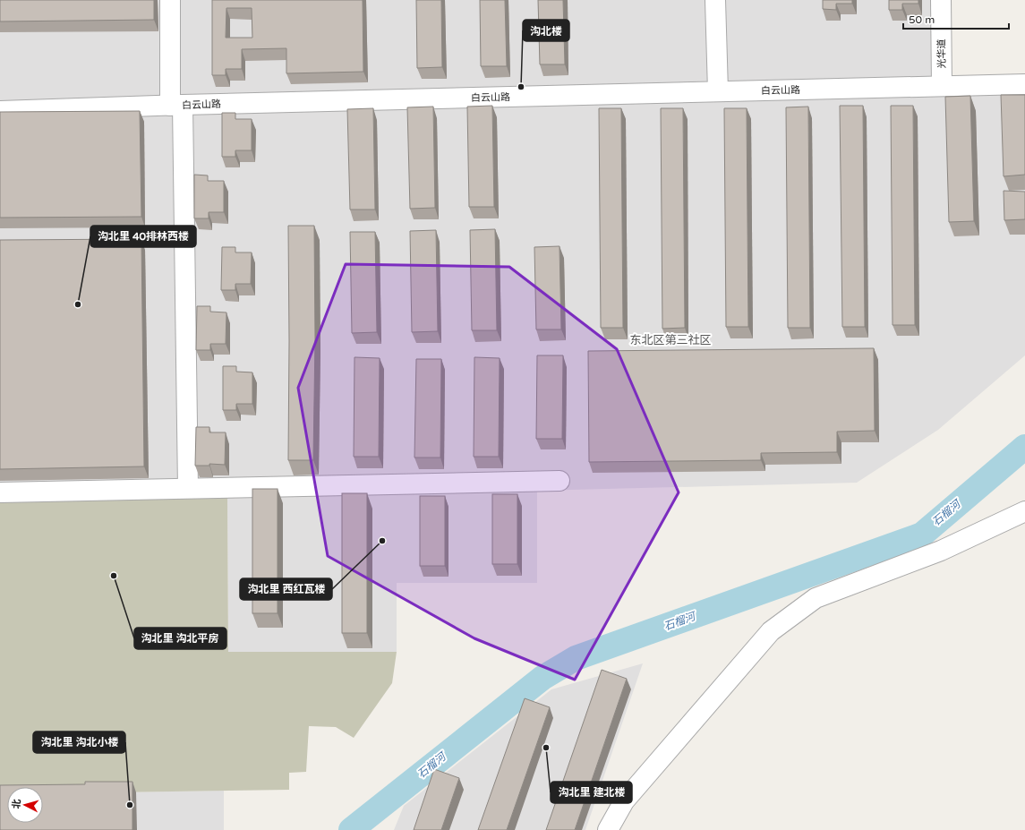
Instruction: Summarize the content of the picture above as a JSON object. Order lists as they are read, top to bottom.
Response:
{
  "streets": {
    "street": ["光华道", "白云山路"]
  },
  "crossings": [
    ["光华道", "白云山路"]
  ],
  "districts": ["东北区第三社区"],
  "water": ["石榴河"],
  "places": [
    "沟北楼",
    "沟北里 40排林西楼",
    "沟北里 西红瓦楼",
    "沟北里 沟北平房",
    "沟北里 建北楼",
    "沟北里 沟北小楼"
  ],
  "scale_bar": "50 m",
  "north": "left"
}
